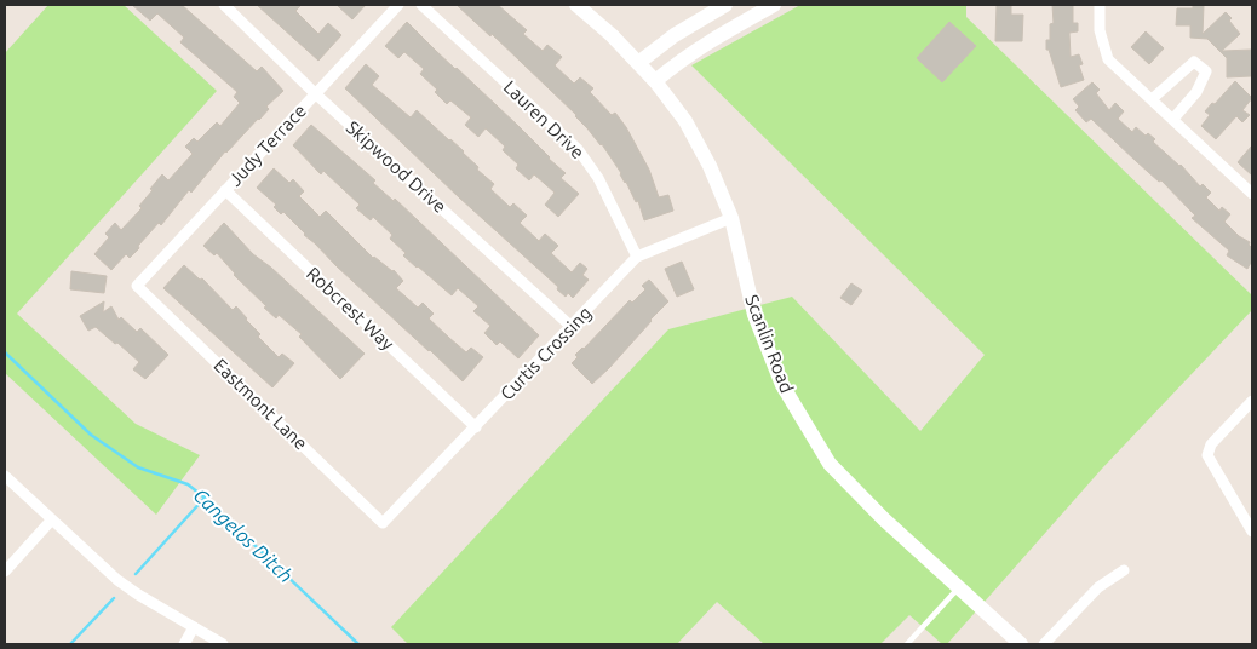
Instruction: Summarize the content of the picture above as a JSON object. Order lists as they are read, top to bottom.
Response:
{
  "streets": {
    "street": [
      "Lauren Drive",
      "Judy Terrace",
      "Skipwood Drive",
      "Robcrest Way",
      "Scanlin Road",
      "Curtis Crossing",
      "Eastmont Lane"
    ]
  },
  "crossings": [
    ["Lauren Drive", "Curtis Crossing"],
    ["Judy Terrace", "Skipwood Drive"],
    ["Judy Terrace", "Robcrest Way"],
    ["Judy Terrace", "Eastmont Lane"],
    ["Skipwood Drive", "Curtis Crossing"],
    ["Robcrest Way", "Curtis Crossing"],
    ["Scanlin Road", "Curtis Crossing"],
    ["Curtis Crossing", "Eastmont Lane"]
  ],
  "water": ["Cangelos Ditch"]
}
